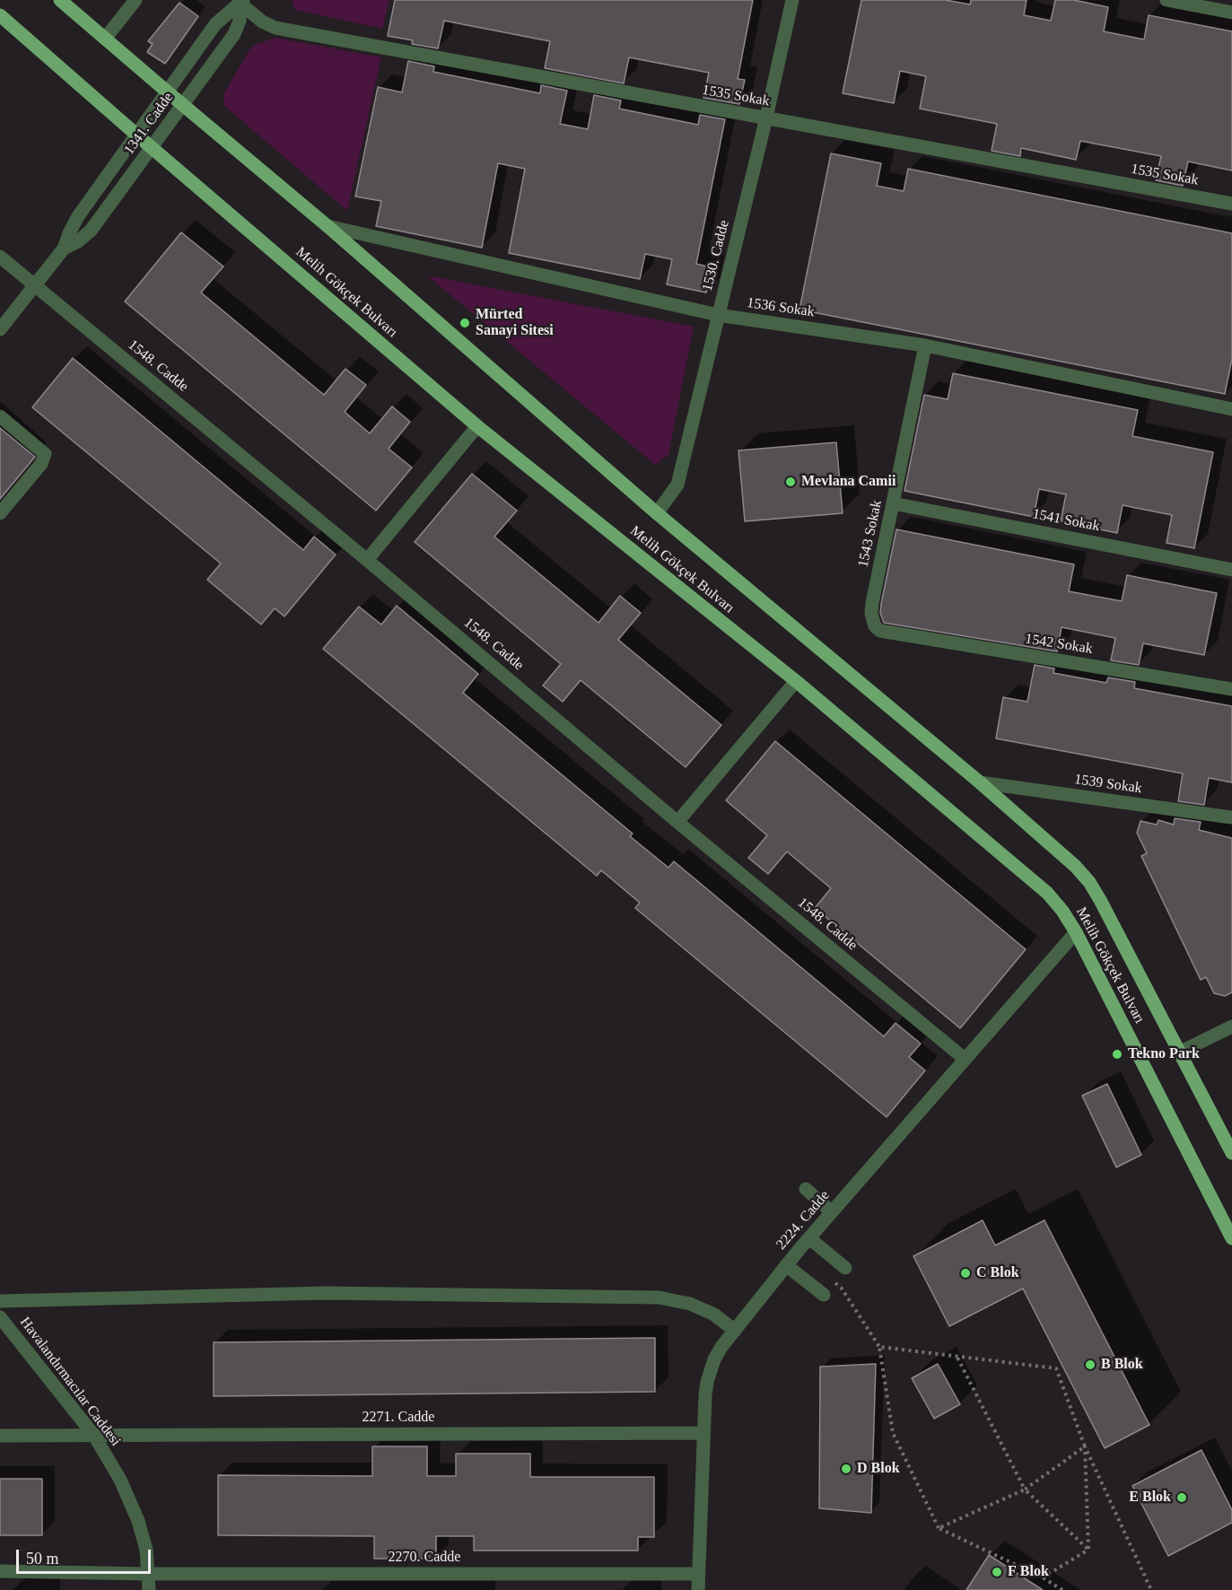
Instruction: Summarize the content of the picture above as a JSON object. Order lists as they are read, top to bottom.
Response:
{
  "streets": {
    "main road": ["Melih Gökçek Bulvarı"],
    "street": [
      "1535 Sokak",
      "1341. Cadde",
      "1530. Cadde",
      "1536 Sokak",
      "1548. Cadde",
      "1541 Sokak",
      "1543 Sokak",
      "1542 Sokak",
      "1539 Sokak",
      "2224. Cadde",
      "Havalandırmacılar Caddesi",
      "2271. Cadde",
      "2270. Cadde"
    ]
  },
  "crossings": [
    ["1535 Sokak", "1341. Cadde"],
    ["1535 Sokak", "1530. Cadde"],
    ["1341. Cadde", "Melih Gökçek Bulvarı"],
    ["1341. Cadde", "1548. Cadde"],
    ["1530. Cadde", "Melih Gökçek Bulvarı"],
    ["1530. Cadde", "1536 Sokak"],
    ["Melih Gökçek Bulvarı", "1536 Sokak"],
    ["Melih Gökçek Bulvarı", "1539 Sokak"],
    ["Melih Gökçek Bulvarı", "2224. Cadde"],
    ["1536 Sokak", "1543 Sokak"],
    ["1548. Cadde", "2224. Cadde"],
    ["1541 Sokak", "1543 Sokak"],
    ["1543 Sokak", "1542 Sokak"],
    ["2224. Cadde", "2271. Cadde"],
    ["2224. Cadde", "2270. Cadde"],
    ["Havalandırmacılar Caddesi", "2271. Cadde"],
    ["Havalandırmacılar Caddesi", "2270. Cadde"]
  ],
  "places": [
    "Mürted Sanayi Sitesi",
    "Mevlana Camii",
    "Tekno Park",
    "C Blok",
    "B Blok",
    "D Blok",
    "E Blok",
    "F Blok"
  ],
  "scale_bar": "50 m"
}
